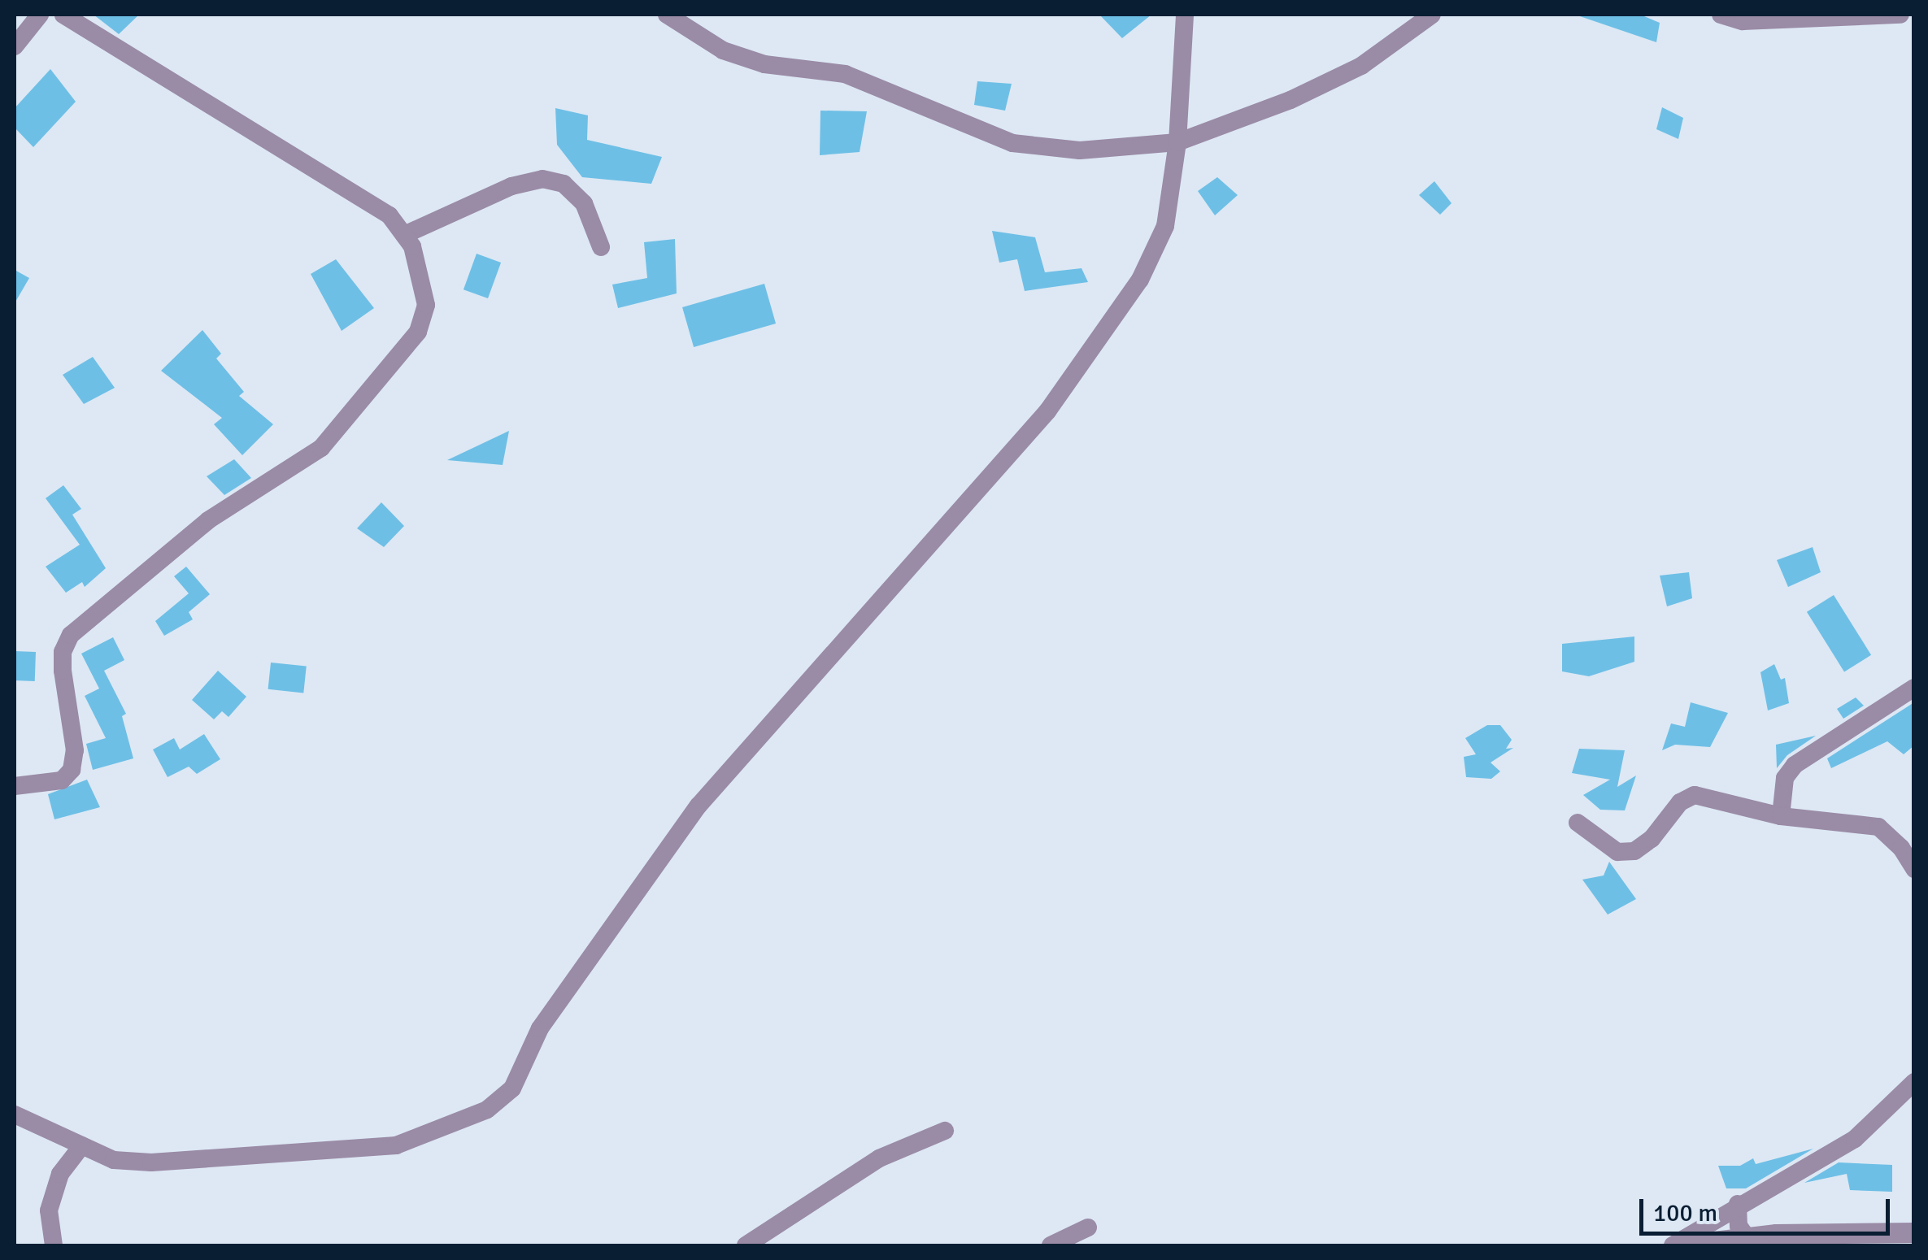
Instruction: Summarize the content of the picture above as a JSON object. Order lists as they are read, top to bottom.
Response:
{
  "scale_bar": "100 m"
}
